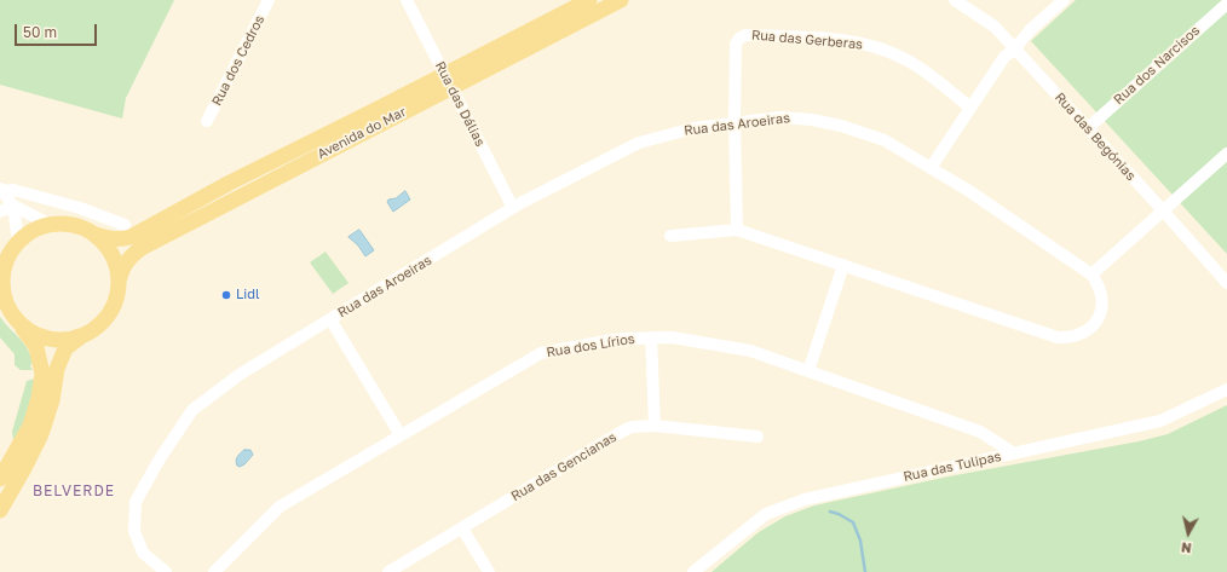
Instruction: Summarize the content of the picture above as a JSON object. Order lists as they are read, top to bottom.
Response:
{
  "streets": {
    "main road": ["Avenida do Mar"],
    "street": [
      "Rua das Gerberas",
      "Rua dos Cedros",
      "Rua dos Narcisos",
      "Rua das Dálias",
      "Rua das Aroeiras",
      "Rua das Begónias",
      "Rua dos Lírios",
      "Rua das Gencianas",
      "Rua das Tulipas"
    ]
  },
  "crossings": [
    ["Rua das Gerberas", "Rua das Aroeiras"],
    ["Rua dos Narcisos", "Rua das Begónias"],
    ["Rua das Dálias", "Rua das Aroeiras"],
    ["Rua das Dálias", "Avenida do Mar"],
    ["Rua dos Lírios", "Rua das Tulipas"]
  ],
  "districts": ["BELVERDE"],
  "places": ["Lidl"],
  "scale_bar": "50 m",
  "north": "bottom"
}
